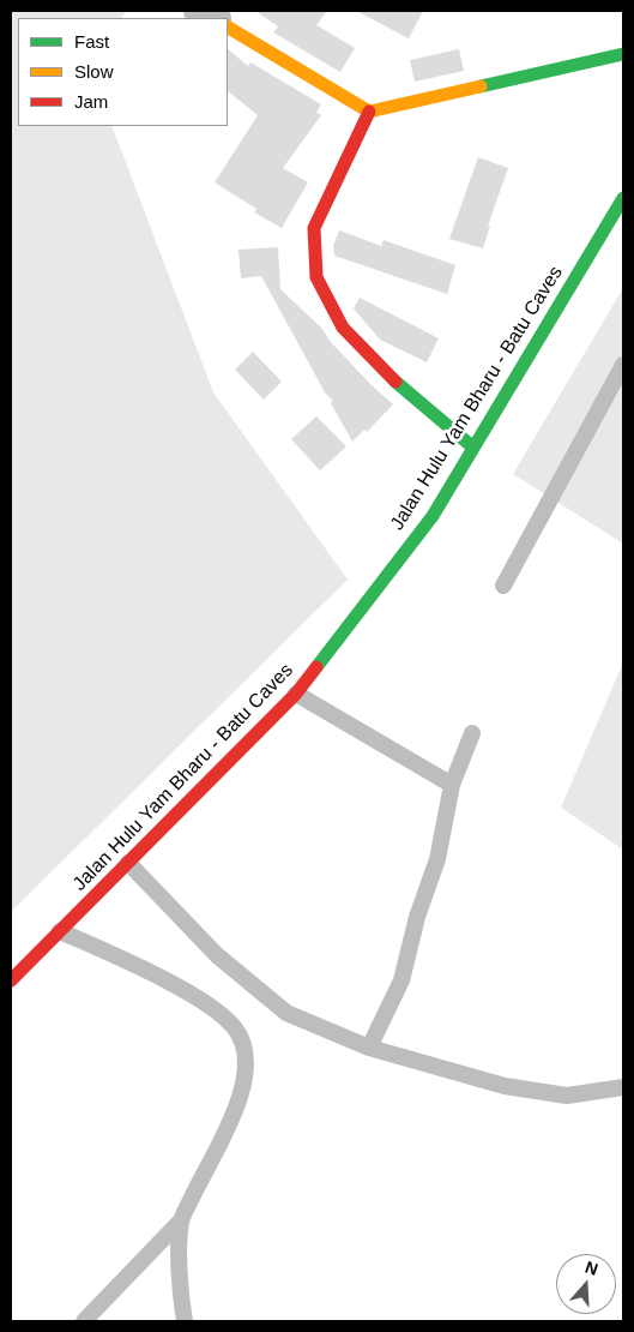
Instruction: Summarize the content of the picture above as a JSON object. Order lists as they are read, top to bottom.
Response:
{
  "streets": {
    "main road": ["Jalan Hulu Yam Bharu - Batu Caves"]
  },
  "legend": ["Fast", "Slow", "Jam"],
  "north": "top"
}
